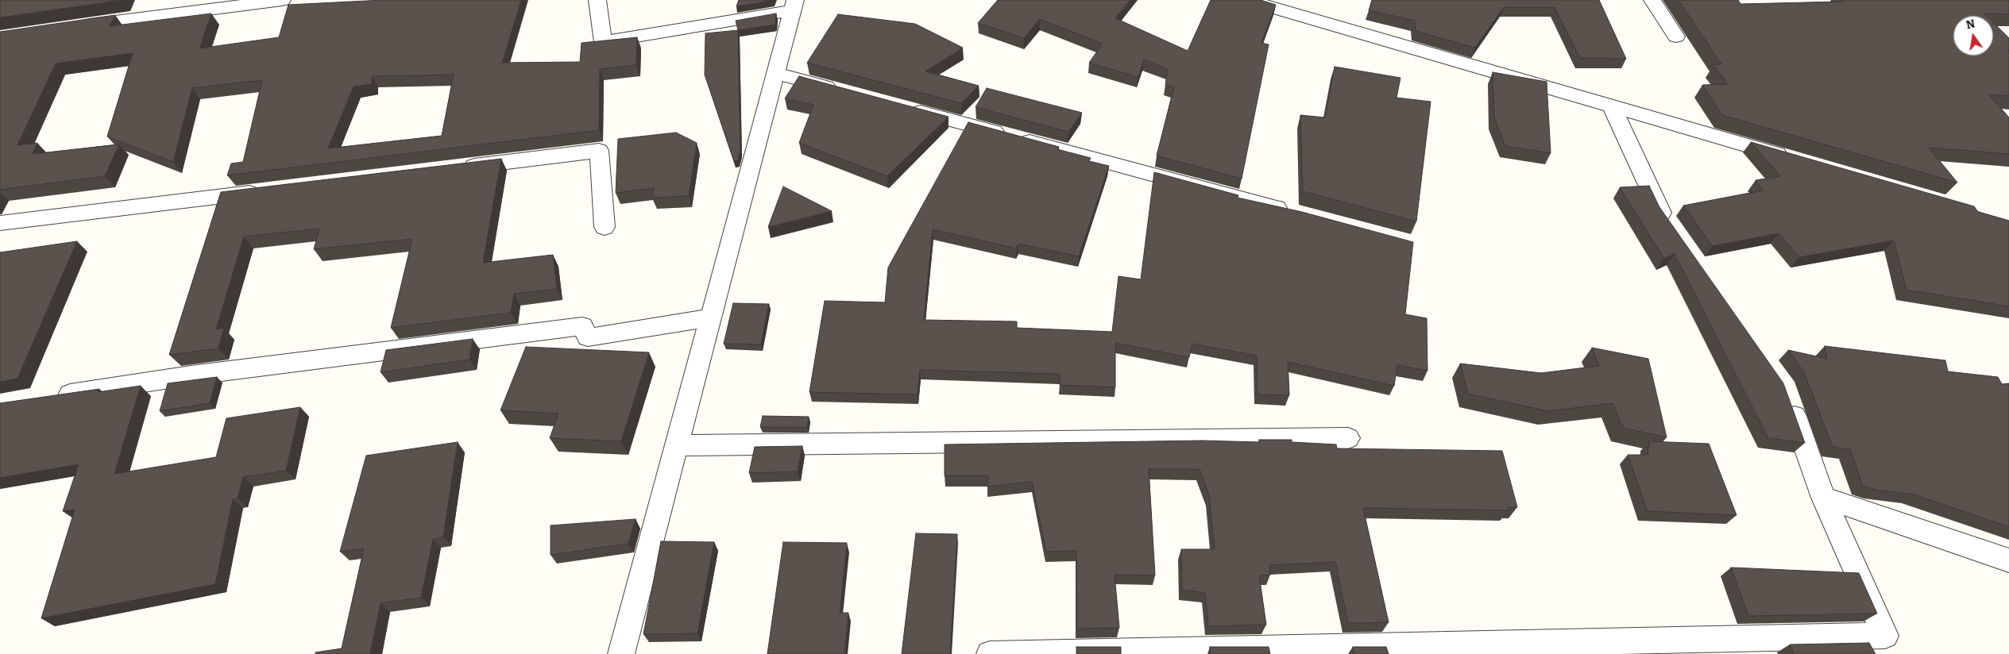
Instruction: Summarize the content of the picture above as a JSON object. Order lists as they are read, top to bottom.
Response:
{
  "north": "top"
}
